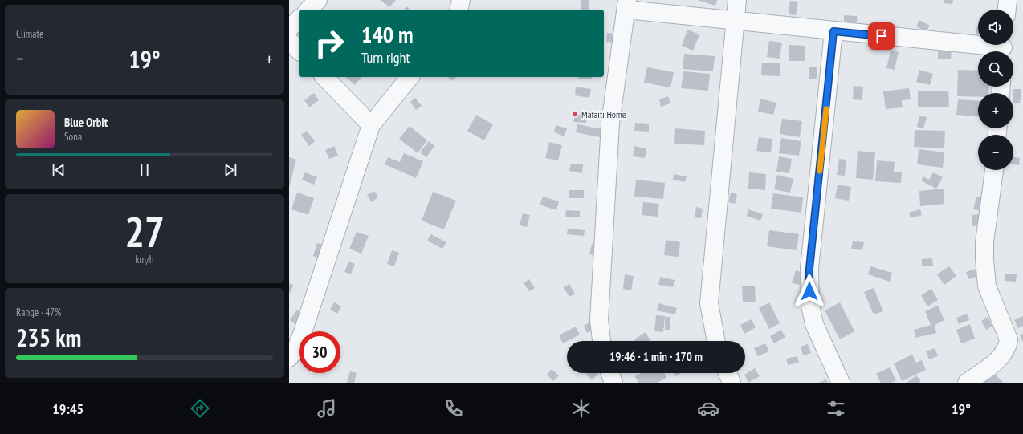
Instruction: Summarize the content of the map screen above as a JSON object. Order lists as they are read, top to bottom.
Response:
{
  "places": ["Mafaiti Home"],
  "page": {
    "tile": [
      "Climate",
      ["27", "km/h"],
      ["Range · 47%", "235 km"]
    ],
    "map_buttons": ["+", "−"],
    "turn": ["140 m", "Turn right"],
    "heat": ["−", "19°", "+"],
    "song": ["Blue Orbit", "Sona"],
    "limit": "30",
    "trip": "19:46 · 1 min · 170 m",
    "tabs": ["19:45", "19°"]
  }
}
